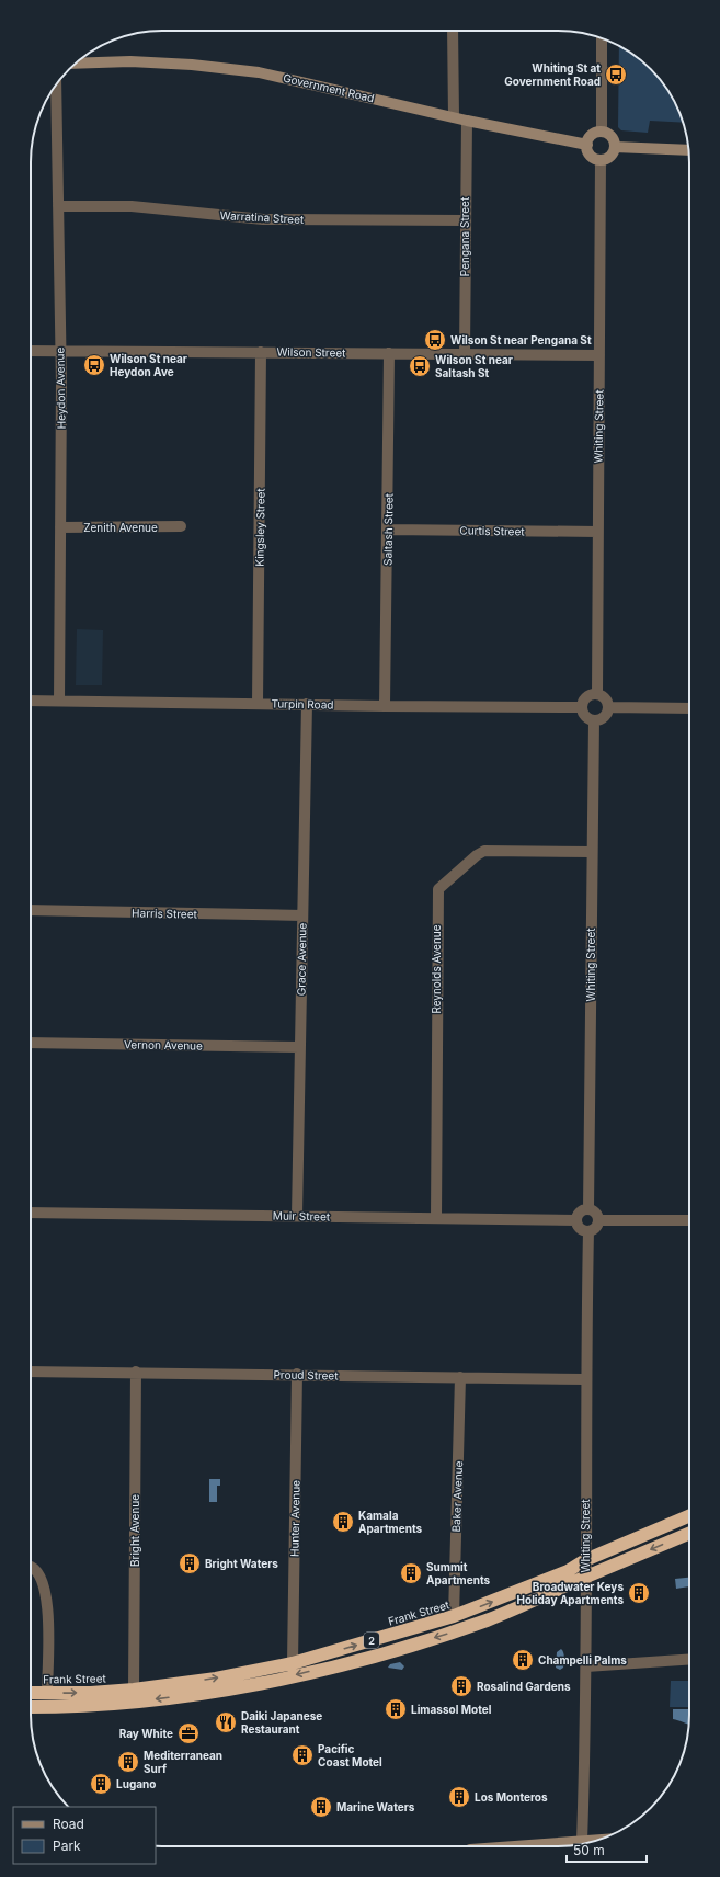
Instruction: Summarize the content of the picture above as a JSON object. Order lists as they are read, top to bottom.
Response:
{
  "streets": {
    "highway": ["Frank Street", "2"],
    "main road": ["Government Road"],
    "street": [
      "Warratina Street",
      "Pengana Street",
      "Wilson Street",
      "Heydon Avenue",
      "Whiting Street",
      "Zenith Avenue",
      "Kingsley Street",
      "Saltash Street",
      "Curtis Street",
      "Turpin Road",
      "Harris Street",
      "Grace Avenue",
      "Reynolds Avenue",
      "Vernon Avenue",
      "Muir Street",
      "Proud Street",
      "Baker Avenue",
      "Hunter Avenue",
      "Bright Avenue"
    ]
  },
  "crossings": [
    ["Government Road", "Pengana Street"],
    ["Government Road", "Whiting Street"],
    ["Warratina Street", "Pengana Street"],
    ["Warratina Street", "Heydon Avenue"],
    ["Pengana Street", "Wilson Street"],
    ["Wilson Street", "Heydon Avenue"],
    ["Wilson Street", "Whiting Street"],
    ["Wilson Street", "Kingsley Street"],
    ["Wilson Street", "Saltash Street"],
    ["Heydon Avenue", "Zenith Avenue"],
    ["Heydon Avenue", "Turpin Road"],
    ["Whiting Street", "Curtis Street"],
    ["Whiting Street", "Turpin Road"],
    ["Whiting Street", "Reynolds Avenue"],
    ["Whiting Street", "Muir Street"],
    ["Whiting Street", "Proud Street"],
    ["Whiting Street", "Frank Street"],
    ["Whiting Street", "2"],
    ["Kingsley Street", "Turpin Road"],
    ["Saltash Street", "Curtis Street"],
    ["Saltash Street", "Turpin Road"],
    ["Turpin Road", "Grace Avenue"],
    ["Harris Street", "Grace Avenue"],
    ["Grace Avenue", "Vernon Avenue"],
    ["Grace Avenue", "Muir Street"],
    ["Reynolds Avenue", "Muir Street"],
    ["Proud Street", "Baker Avenue"],
    ["Proud Street", "Hunter Avenue"],
    ["Proud Street", "Bright Avenue"],
    ["Baker Avenue", "Frank Street"],
    ["Hunter Avenue", "Frank Street"],
    ["Bright Avenue", "Frank Street"]
  ],
  "places": {
    "bus stop": [
      "Whiting St at Government Road",
      "Wilson St near Pengana St",
      "Wilson St near Heydon Ave",
      "Wilson St near Saltash St"
    ],
    "building": [
      "Kamala Apartments",
      "Bright Waters",
      "Summit Apartments",
      "Broadwater Keys Holiday Apartments",
      "Champelli Palms",
      "Rosalind Gardens",
      "Limassol Motel",
      "Pacific Coast Motel",
      "Mediterranean Surf",
      "Lugano",
      "Los Monteros",
      "Marine Waters"
    ],
    "restaurant": ["Daiki Japanese Restaurant"],
    "office": ["Ray White"]
  },
  "legend": ["Road", "Park"],
  "scale_bar": "50 m"
}
